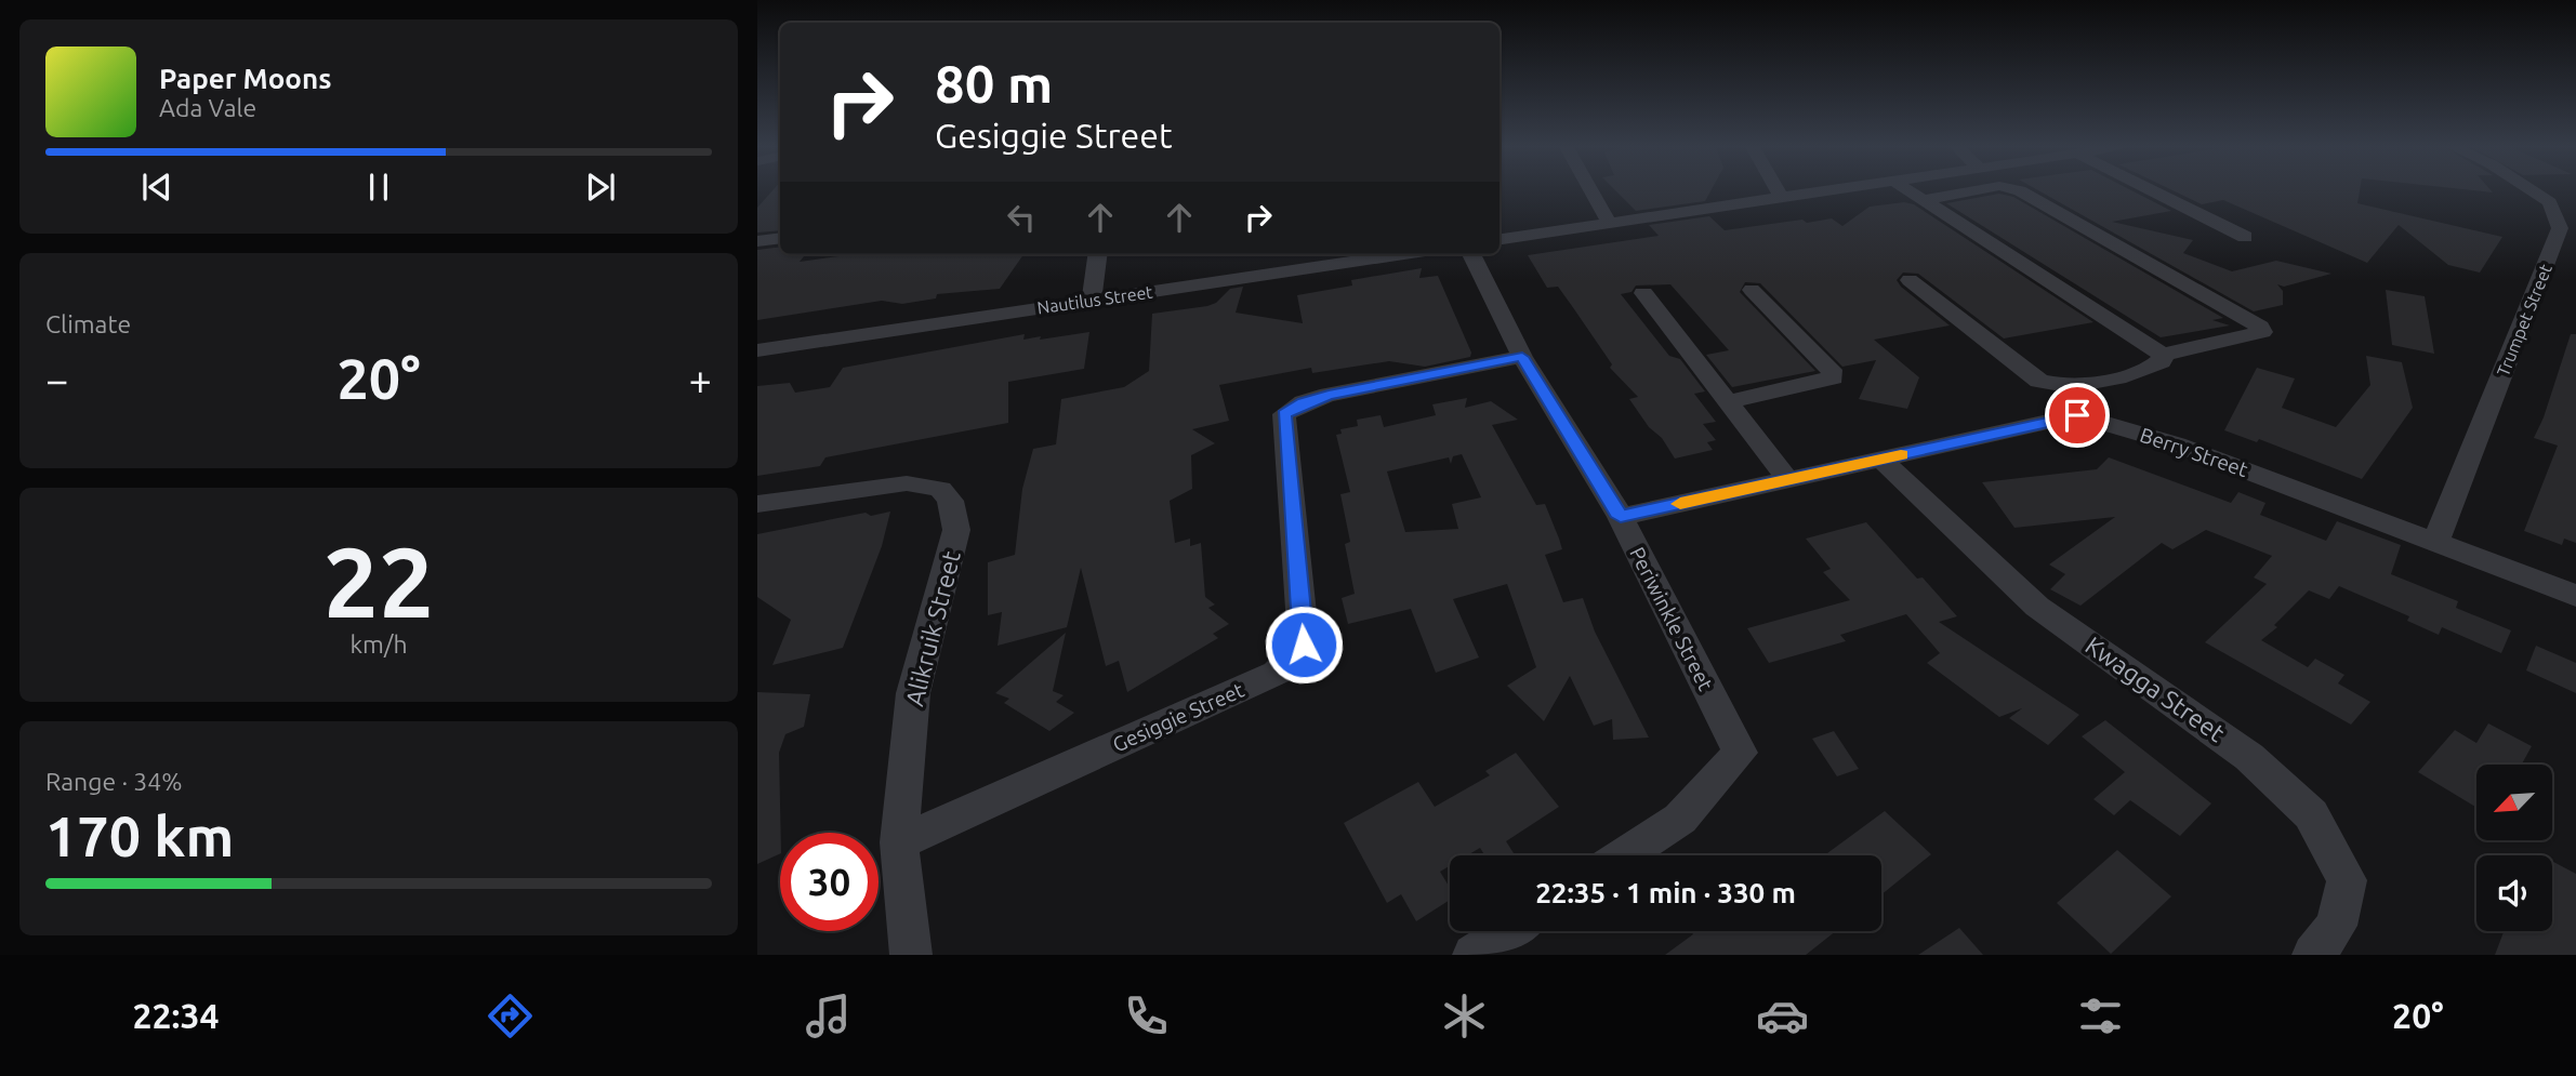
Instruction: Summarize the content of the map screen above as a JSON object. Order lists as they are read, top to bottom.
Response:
{
  "streets": {
    "street": [
      "Nautilus Street",
      "Trumpet Street",
      "Berry Street",
      "Periwinkle Street",
      "Alikruik Street",
      "Kwagga Street",
      "Gesiggie Street"
    ]
  },
  "crossings": [
    ["Trumpet Street", "Berry Street"],
    ["Berry Street", "Periwinkle Street"],
    ["Berry Street", "Kwagga Street"],
    ["Periwinkle Street", "Gesiggie Street"],
    ["Alikruik Street", "Gesiggie Street"]
  ],
  "north": "bottom left",
  "page": {
    "turn": ["80 m", "Gesiggie Street"],
    "song": ["Paper Moons", "Ada Vale"],
    "tile": [
      "Climate",
      ["22", "km/h"],
      ["Range · 34%", "170 km"]
    ],
    "heat": ["−", "20°", "+"],
    "limit": "30",
    "trip": "22:35 · 1 min · 330 m",
    "tabs": ["22:34", "20°"]
  }
}
